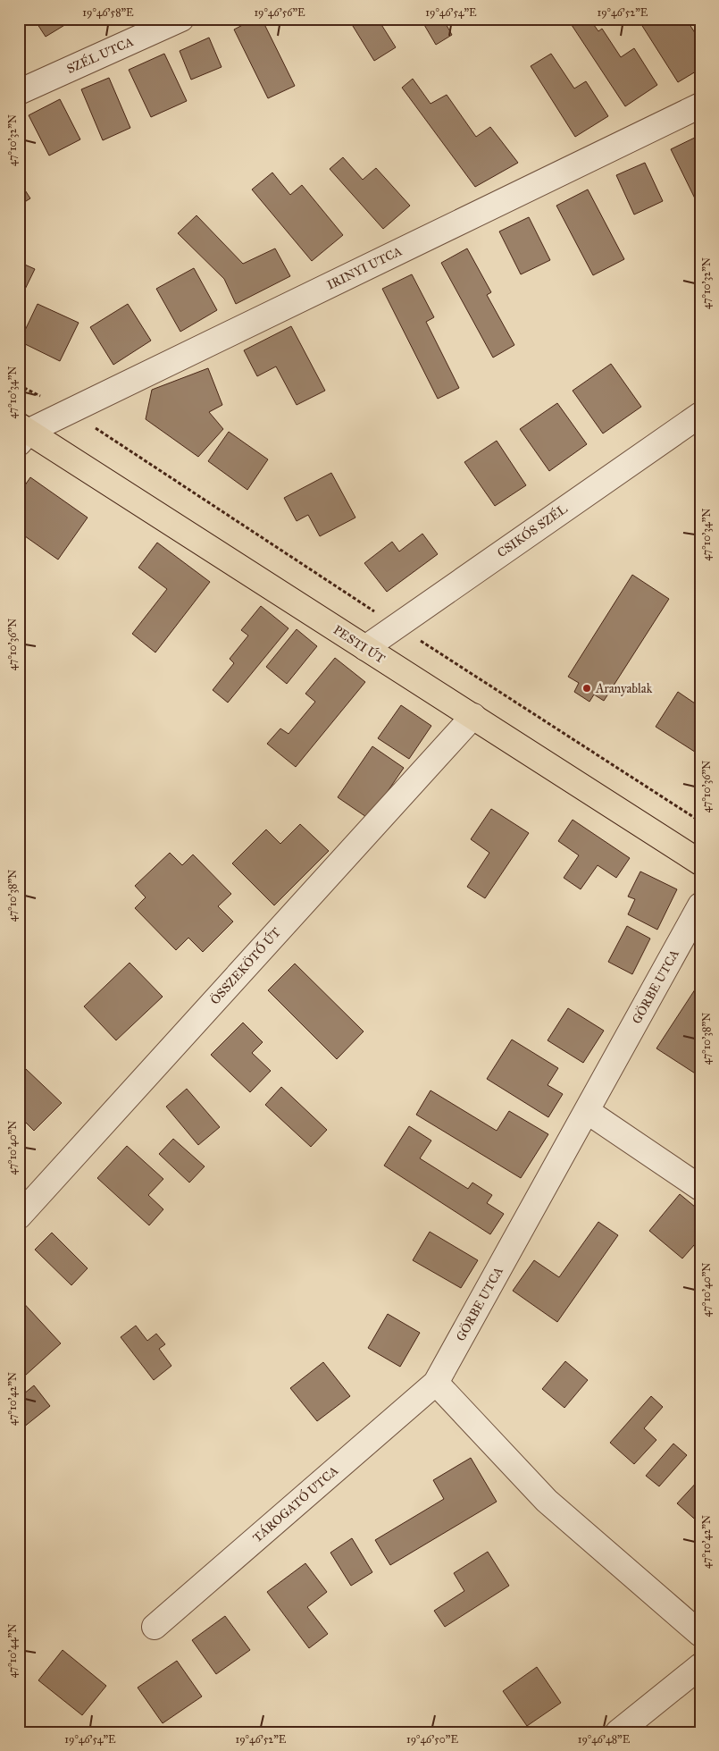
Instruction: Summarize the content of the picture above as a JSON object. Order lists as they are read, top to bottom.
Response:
{
  "streets": {
    "main road": ["PESTI ÚT"],
    "street": [
      "SZÉL UTCA",
      "IRINYI UTCA",
      "CSIKÓS SZÉL",
      "ÖSSZEKÖTŐ ÚT",
      "GÖRBE UTCA",
      "TÁROGATÓ UTCA"
    ]
  },
  "crossings": [
    ["IRINYI UTCA", "PESTI ÚT"],
    ["CSIKÓS SZÉL", "PESTI ÚT"],
    ["PESTI ÚT", "ÖSSZEKÖTŐ ÚT"],
    ["GÖRBE UTCA", "TÁROGATÓ UTCA"]
  ],
  "places": ["Aranyablak"],
  "coordinates": [
    "19°46'58\"E",
    "19°46'56\"E",
    "19°46'54\"E",
    "19°46'52\"E",
    "47°10'32\"N",
    "47°10'34\"N",
    "47°10'36\"N",
    "47°10'38\"N",
    "47°10'40\"N",
    "47°10'42\"N",
    "47°10'44\"N",
    "19°46'50\"E",
    "19°46'48\"E"
  ]
}
